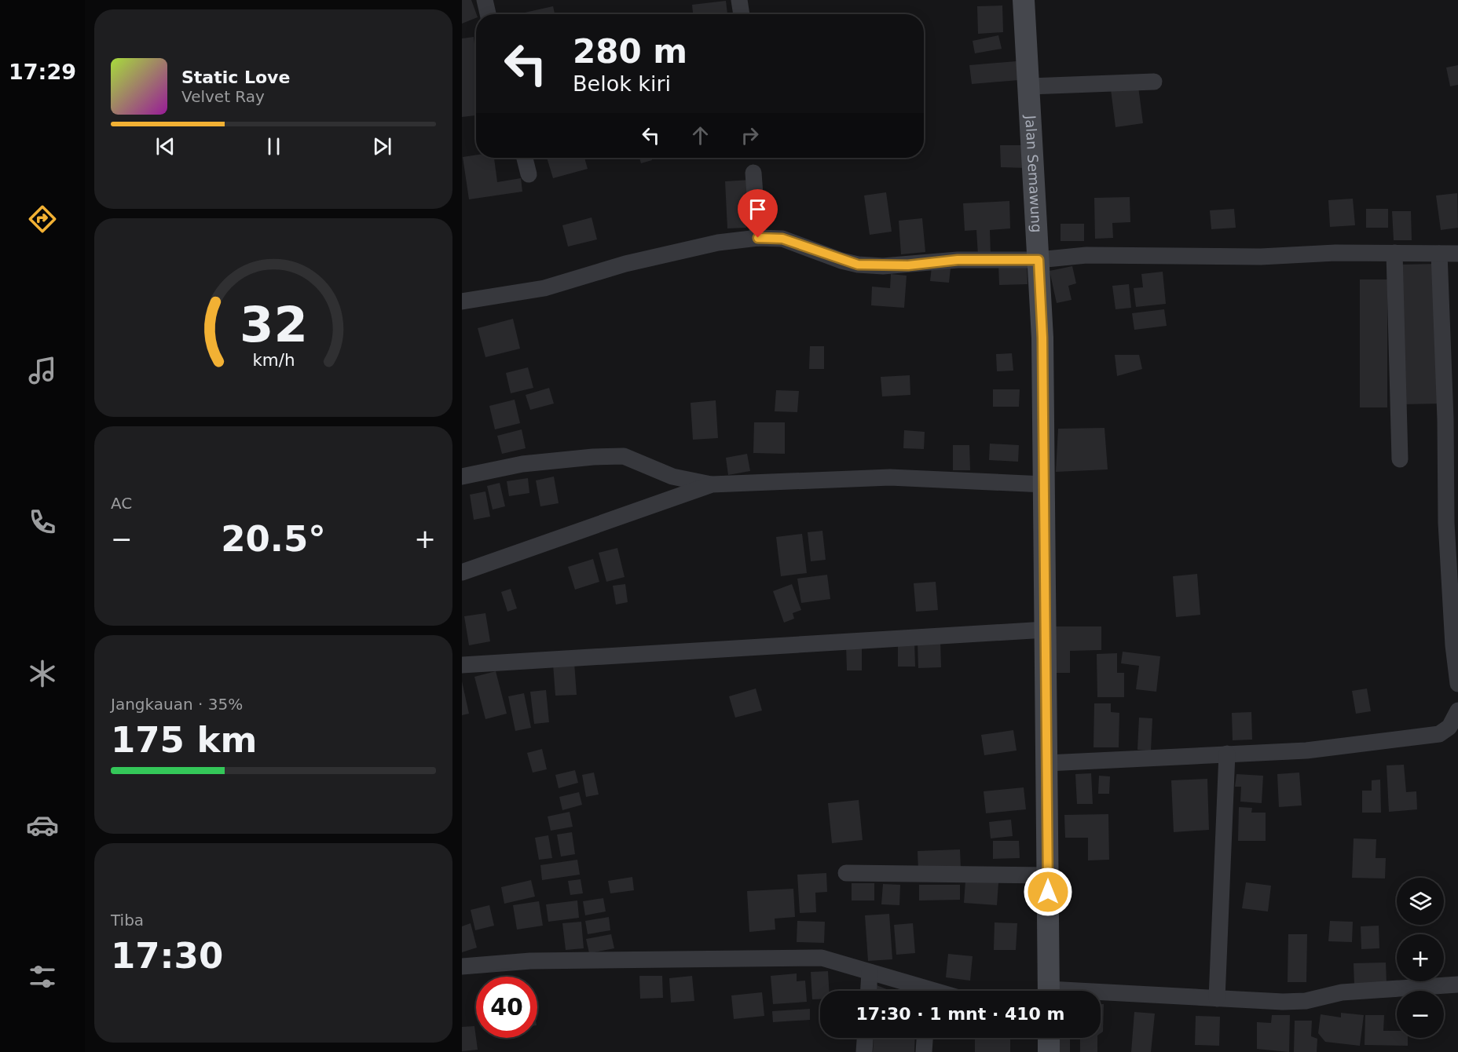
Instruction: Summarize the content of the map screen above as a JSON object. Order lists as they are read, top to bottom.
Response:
{
  "streets": {
    "street": ["Jalan Semawung"]
  },
  "page": {
    "tabs": "17:29",
    "turn": ["280 m", "Belok kiri"],
    "song": ["Static Love", "Velvet Ray"],
    "tile": [
      "AC",
      ["Jangkauan · 35%", "175 km"],
      ["Tiba", "17:30"]
    ],
    "heat": ["−", "20.5°", "+"],
    "map_buttons": ["+", "−"],
    "limit": "40",
    "trip": "17:30 · 1 mnt · 410 m",
    "gauge": ["32", "km/h"]
  }
}
